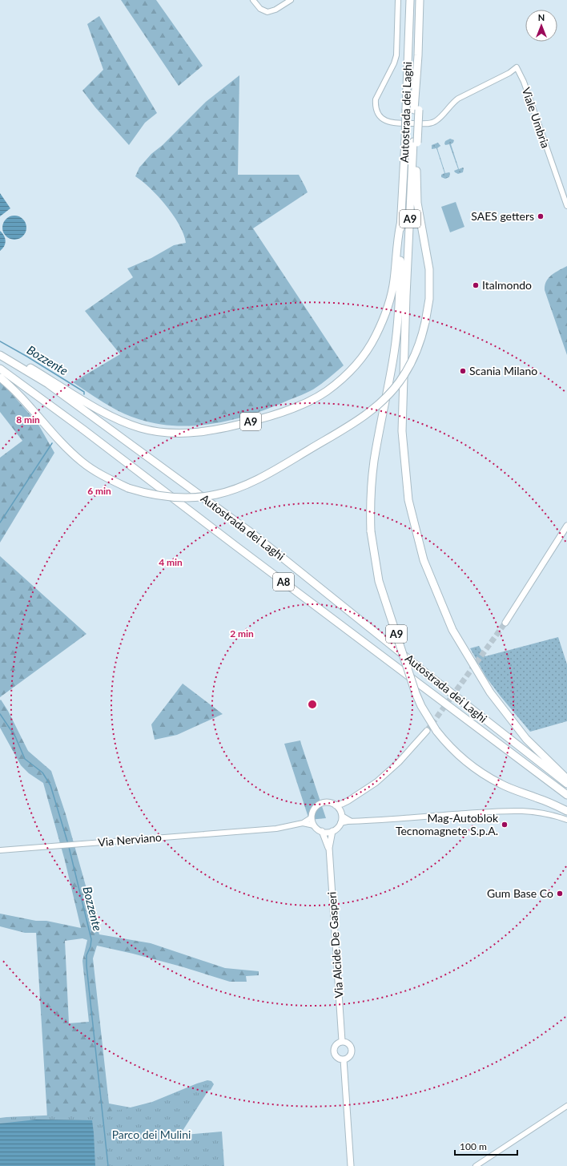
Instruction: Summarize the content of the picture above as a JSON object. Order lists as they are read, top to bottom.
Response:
{
  "streets": {
    "highway": ["Autostrada dei Laghi", "A9", "A8"],
    "main road": ["Via Alcide De Gasperi"],
    "street": ["Viale Umbria", "Via Nerviano"]
  },
  "crossings": [
    ["Autostrada dei Laghi", "A9"]
  ],
  "water": ["Bozzente"],
  "parks": ["Parco dei Mulini"],
  "places": [
    "SAES getters",
    "Italmondo",
    "Scania Milano",
    "Mag-Autoblok Tecnomagnete S.p.A.",
    "Gum Base Co"
  ],
  "scale_bar": "100 m",
  "north": "top",
  "rings": [
    "8 min",
    "6 min",
    "4 min",
    "2 min"
  ]
}
